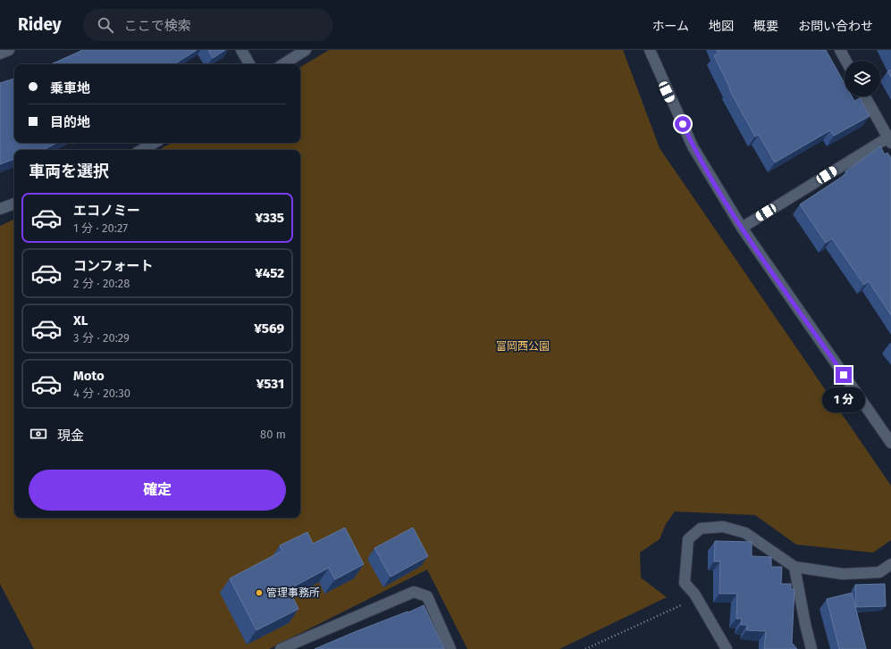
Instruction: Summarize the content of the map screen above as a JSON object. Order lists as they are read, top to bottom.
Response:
{
  "parks": ["富岡西公園"],
  "places": ["管理事務所"],
  "page": {
    "header": "Ridey",
    "search": "ここで検索",
    "nav": [
      "ホーム",
      "地図",
      "概要",
      "お問い合わせ"
    ],
    "banner": ["乗車地", "目的地"],
    "heading": "車両を選択",
    "list": [
      {
        "name": "エコノミー",
        "note": "1 分 · 20:27",
        "value": "¥335"
      },
      {
        "name": "コンフォート",
        "note": "2 分 · 20:28",
        "value": "¥452"
      },
      {
        "name": "XL",
        "note": "3 分 · 20:29",
        "value": "¥569"
      },
      {
        "name": "Moto",
        "note": "4 分 · 20:30",
        "value": "¥531"
      }
    ],
    "bubble": "1 分",
    "pay": ["現金", "80 m"],
    "buttons": "確定"
  }
}
